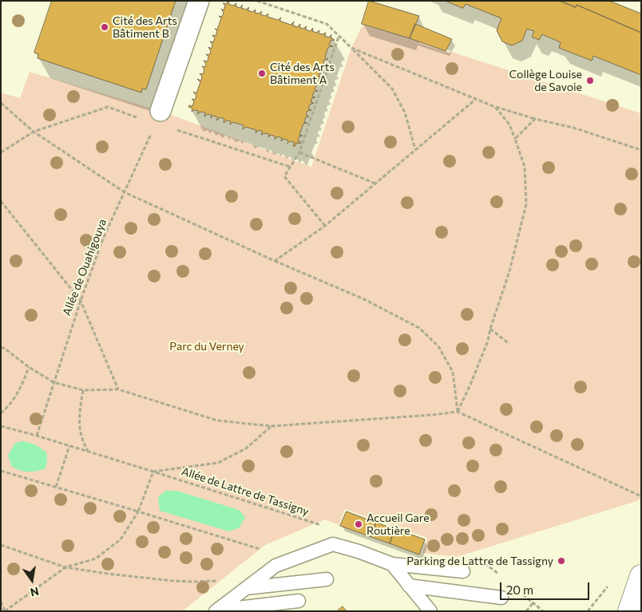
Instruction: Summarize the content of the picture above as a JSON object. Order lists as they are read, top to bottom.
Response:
{
  "streets": {
    "path": ["Allée de Ouahigouya", "Allée de Lattre de Tassigny"]
  },
  "crossings": [
    ["Allée de Ouahigouya", "Allée de Lattre de Tassigny"]
  ],
  "parks": ["Parc du Verney"],
  "places": [
    "Cité des Arts Bâtiment B",
    "Cité des Arts Bâtiment A",
    "Collège Louise de Savoie",
    "Accueil Gare Routière",
    "Parking de Lattre de Tassigny"
  ],
  "scale_bar": "20 m",
  "north": "bottom"
}
